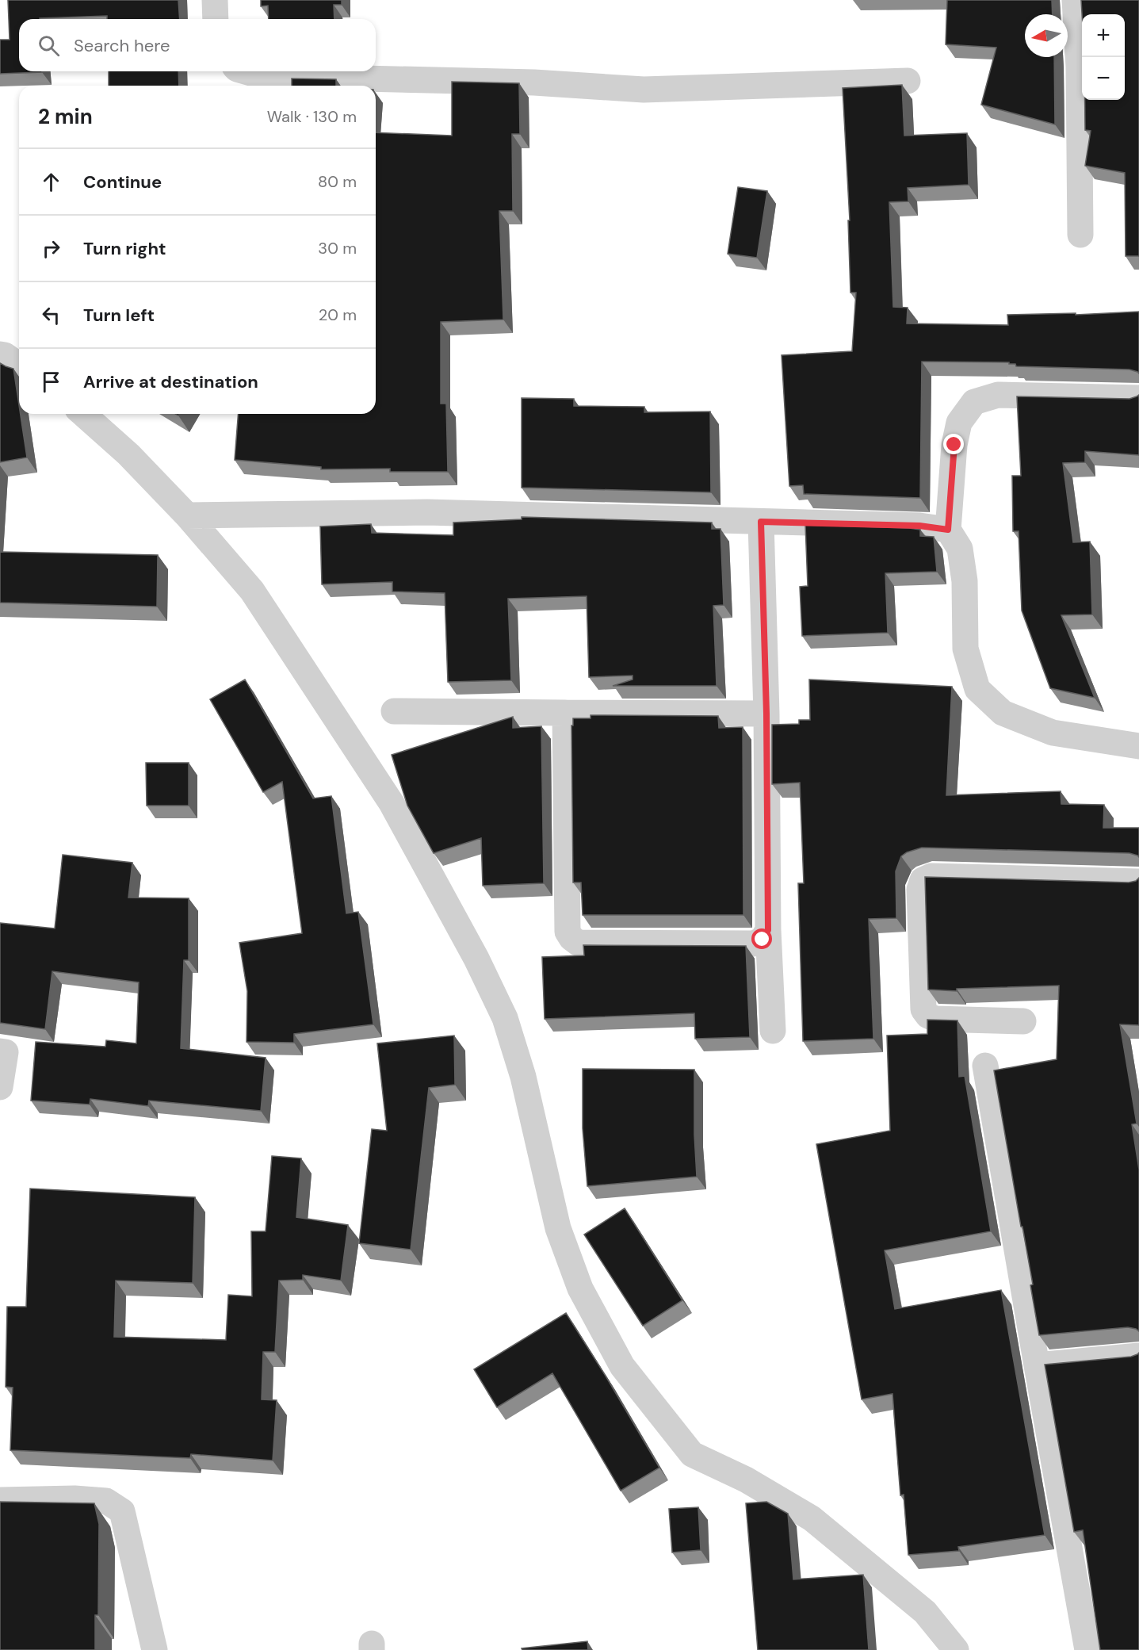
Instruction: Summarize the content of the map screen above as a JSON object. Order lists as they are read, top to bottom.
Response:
{
  "north": "left",
  "page": {
    "map_buttons": ["+", "−"],
    "search": "Search here",
    "heading": ["2 min", "Walk · 130 m"],
    "list": [
      ["Continue", "80 m"],
      ["Turn right", "30 m"],
      ["Turn left", "20 m"],
      "Arrive at destination"
    ]
  }
}
